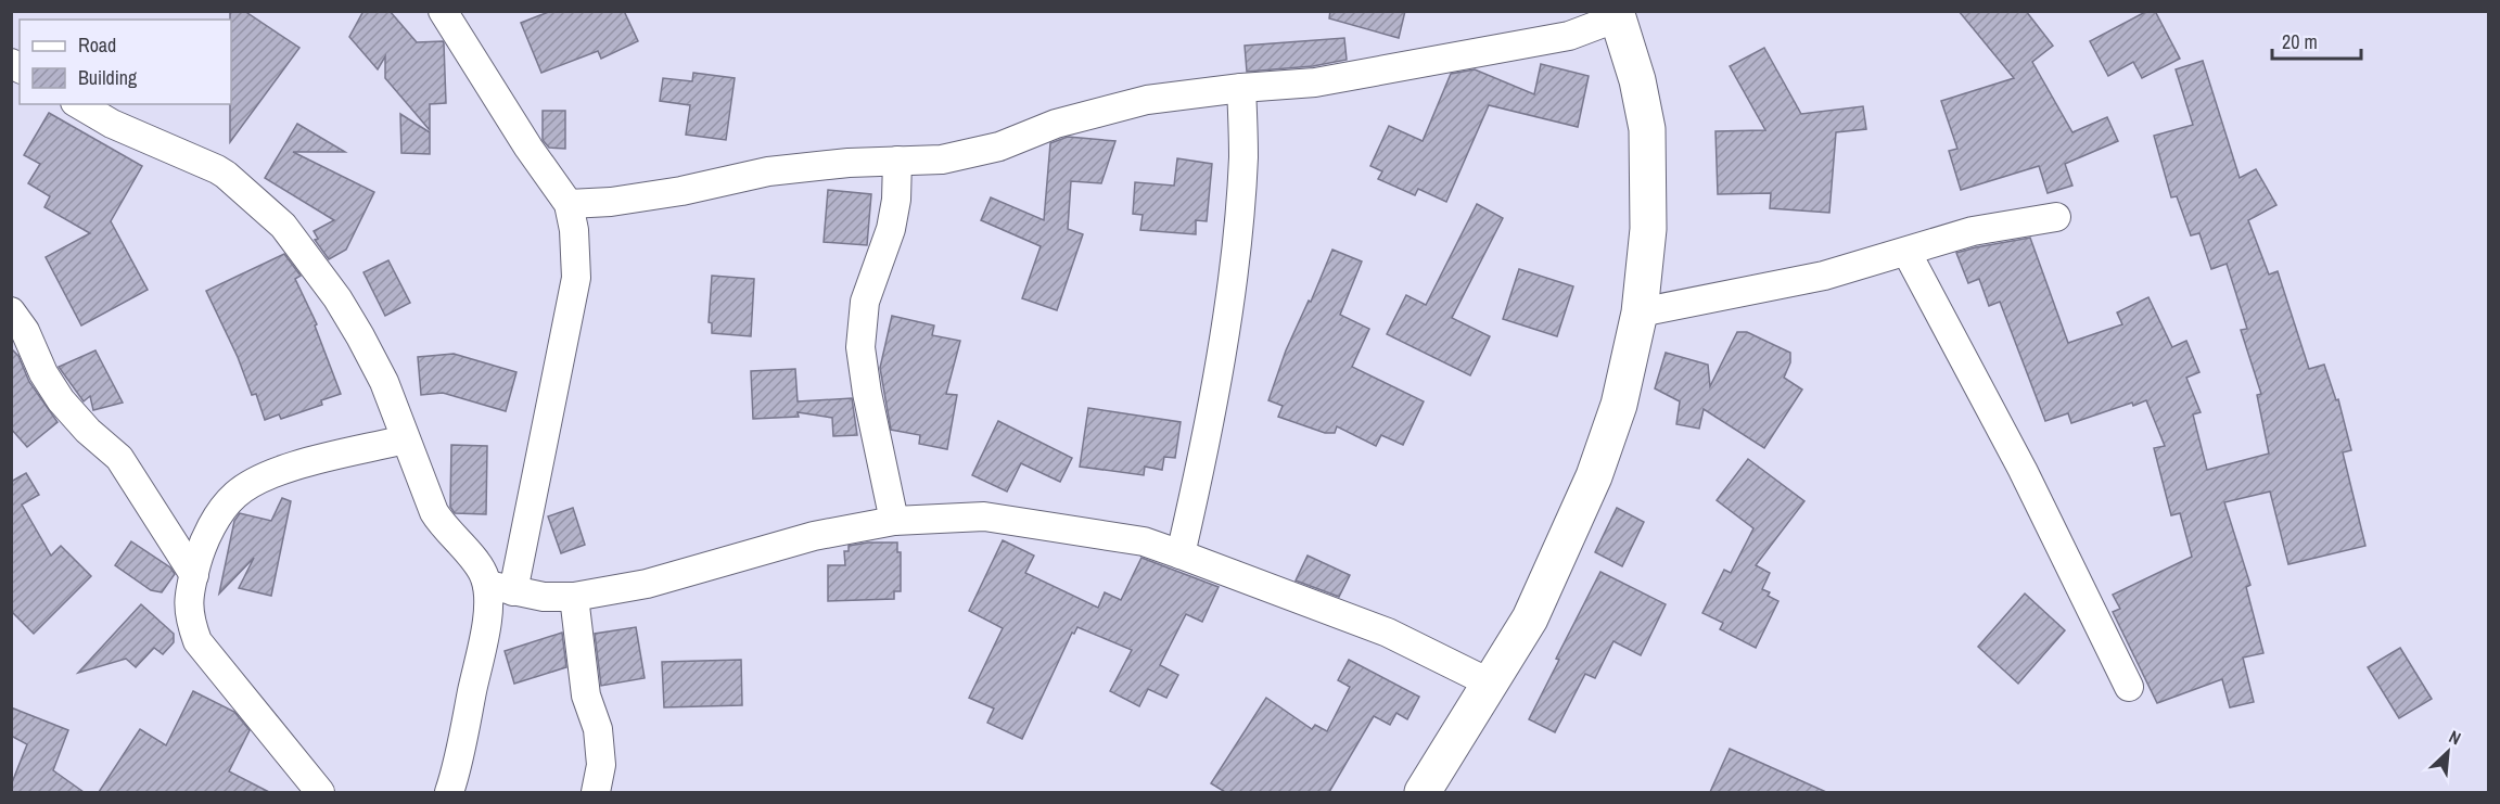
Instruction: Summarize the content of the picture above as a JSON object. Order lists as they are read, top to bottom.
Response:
{
  "legend": ["Road", "Building"],
  "scale_bar": "20 m",
  "north": "top right"
}
